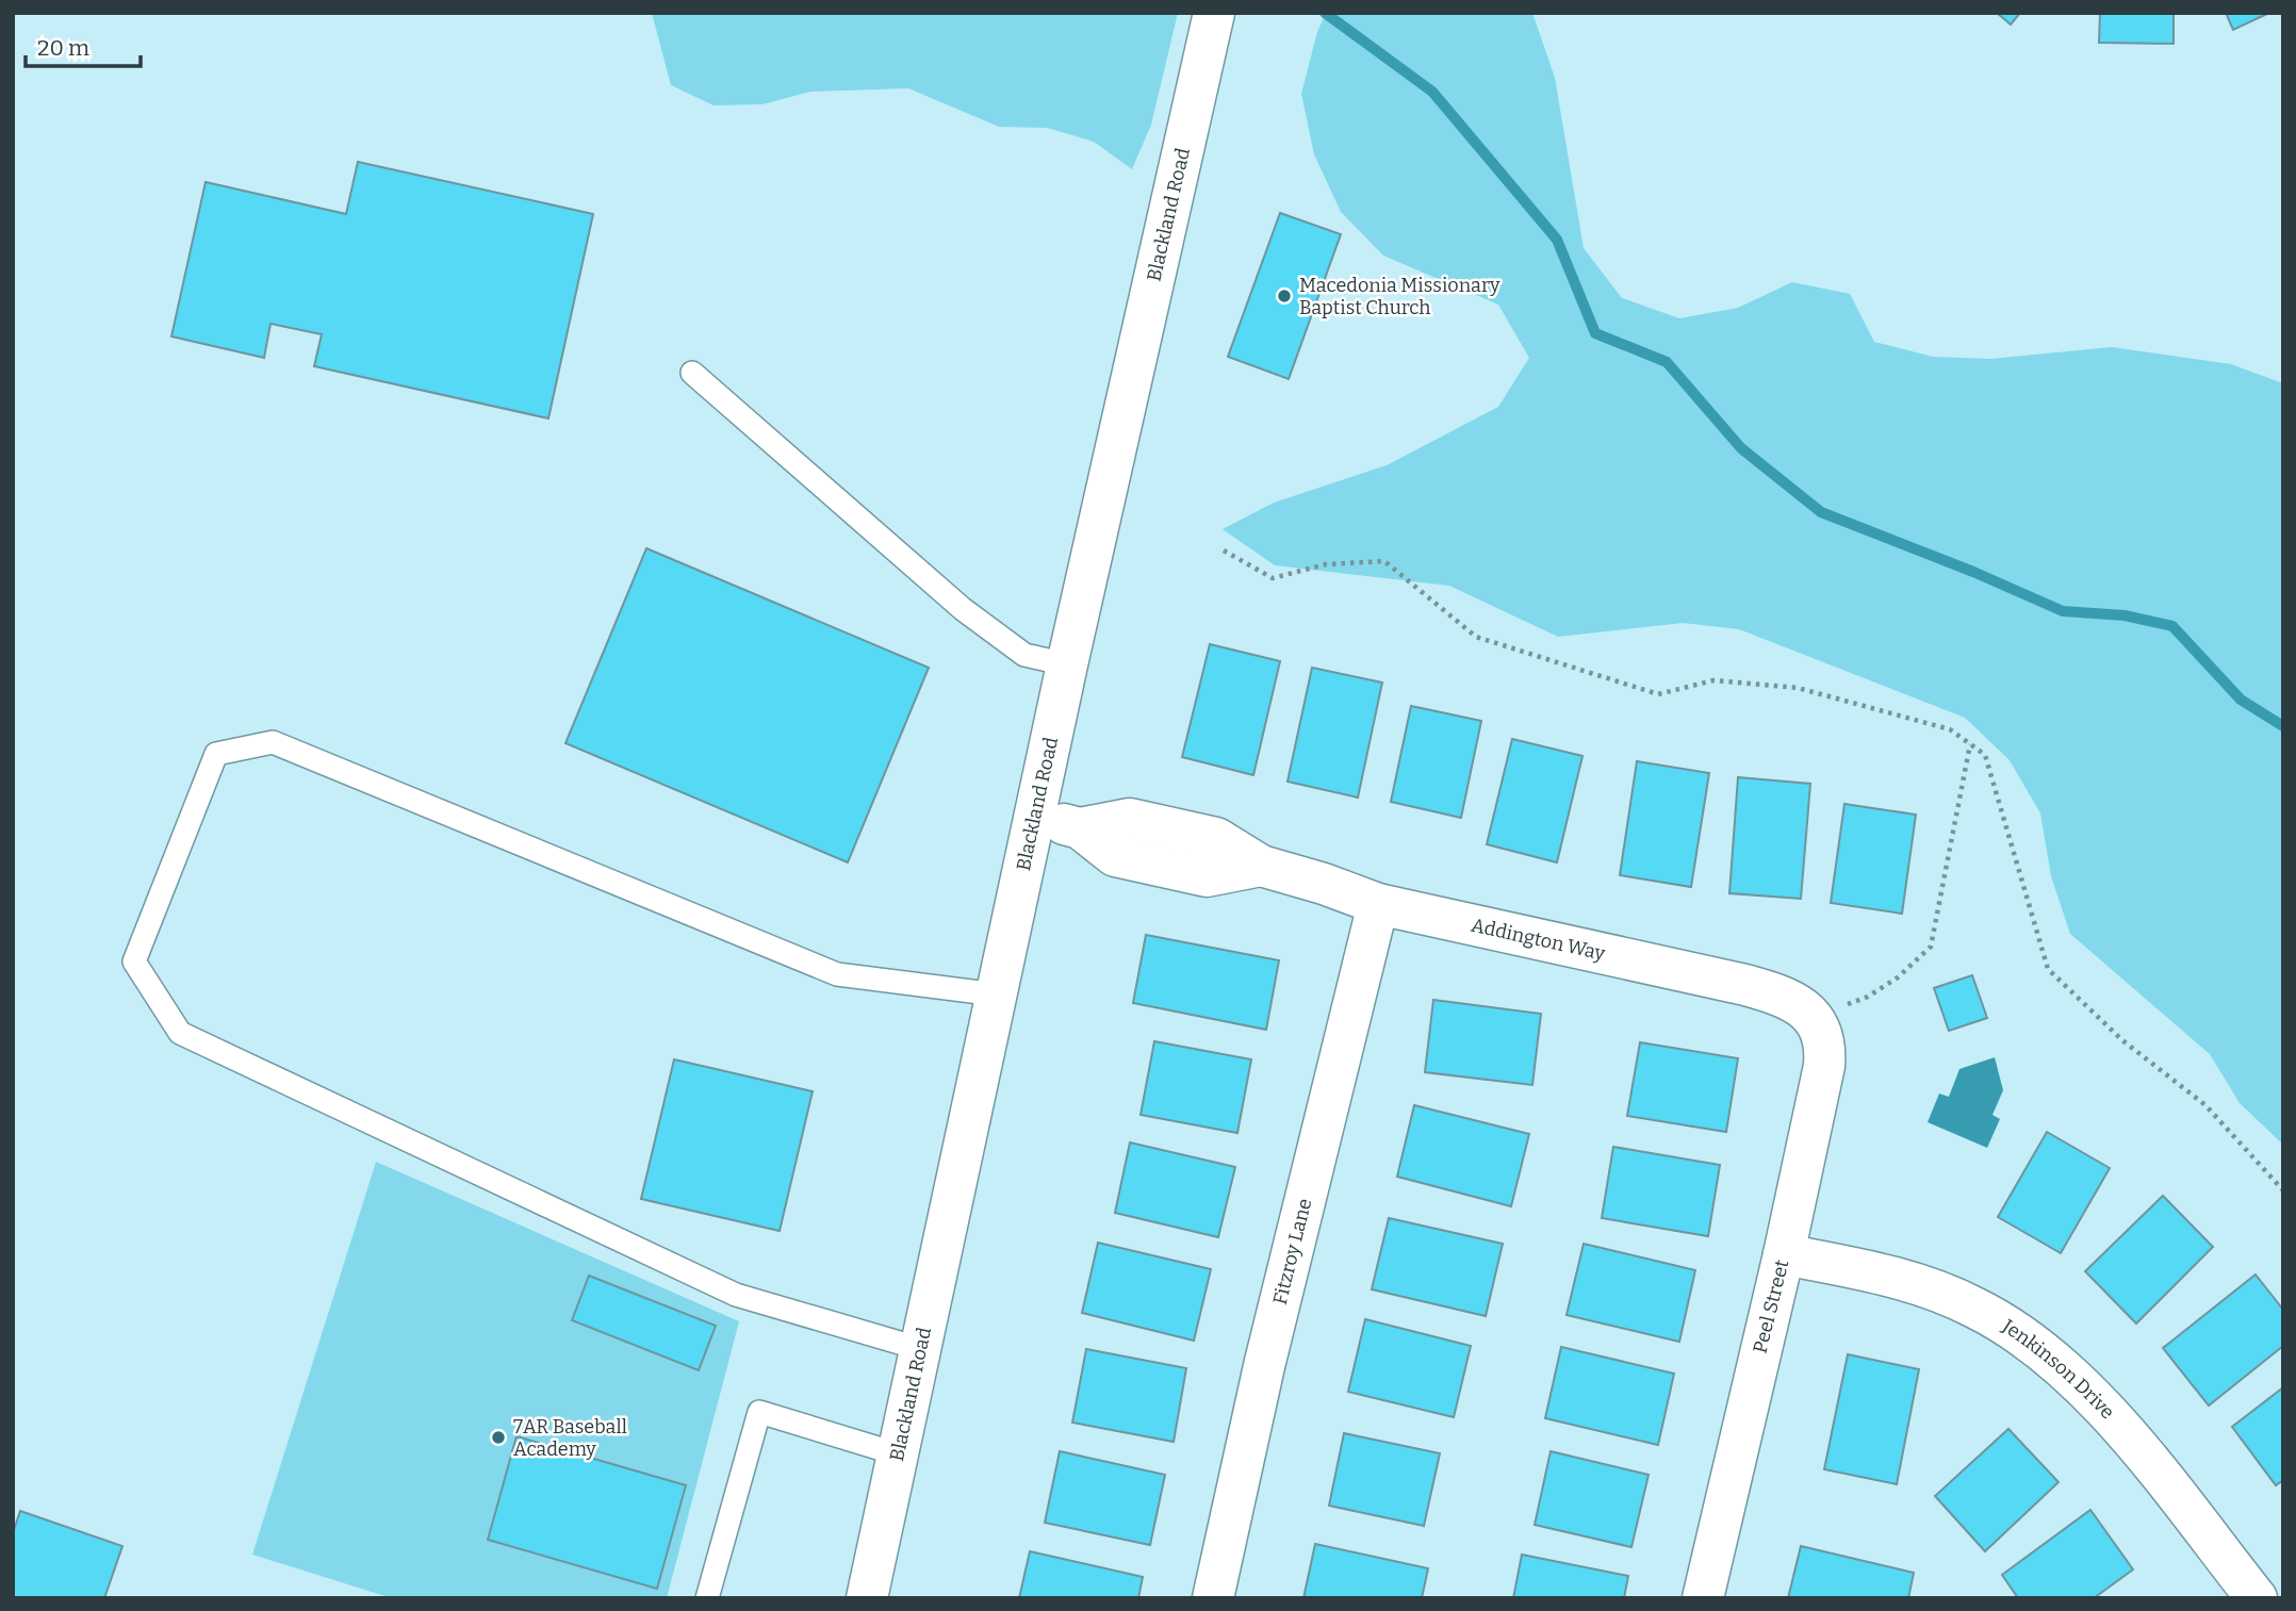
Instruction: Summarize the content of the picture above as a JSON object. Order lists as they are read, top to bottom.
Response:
{
  "streets": {
    "street": [
      "Blackland Road",
      "Addington Way",
      "Fitzroy Lane",
      "Peel Street",
      "Jenkinson Drive"
    ]
  },
  "crossings": [
    ["Blackland Road", "Addington Way"],
    ["Addington Way", "Fitzroy Lane"],
    ["Addington Way", "Peel Street"],
    ["Peel Street", "Jenkinson Drive"]
  ],
  "places": ["Macedonia Missionary Baptist Church", "7AR Baseball Academy"],
  "scale_bar": "20 m"
}
